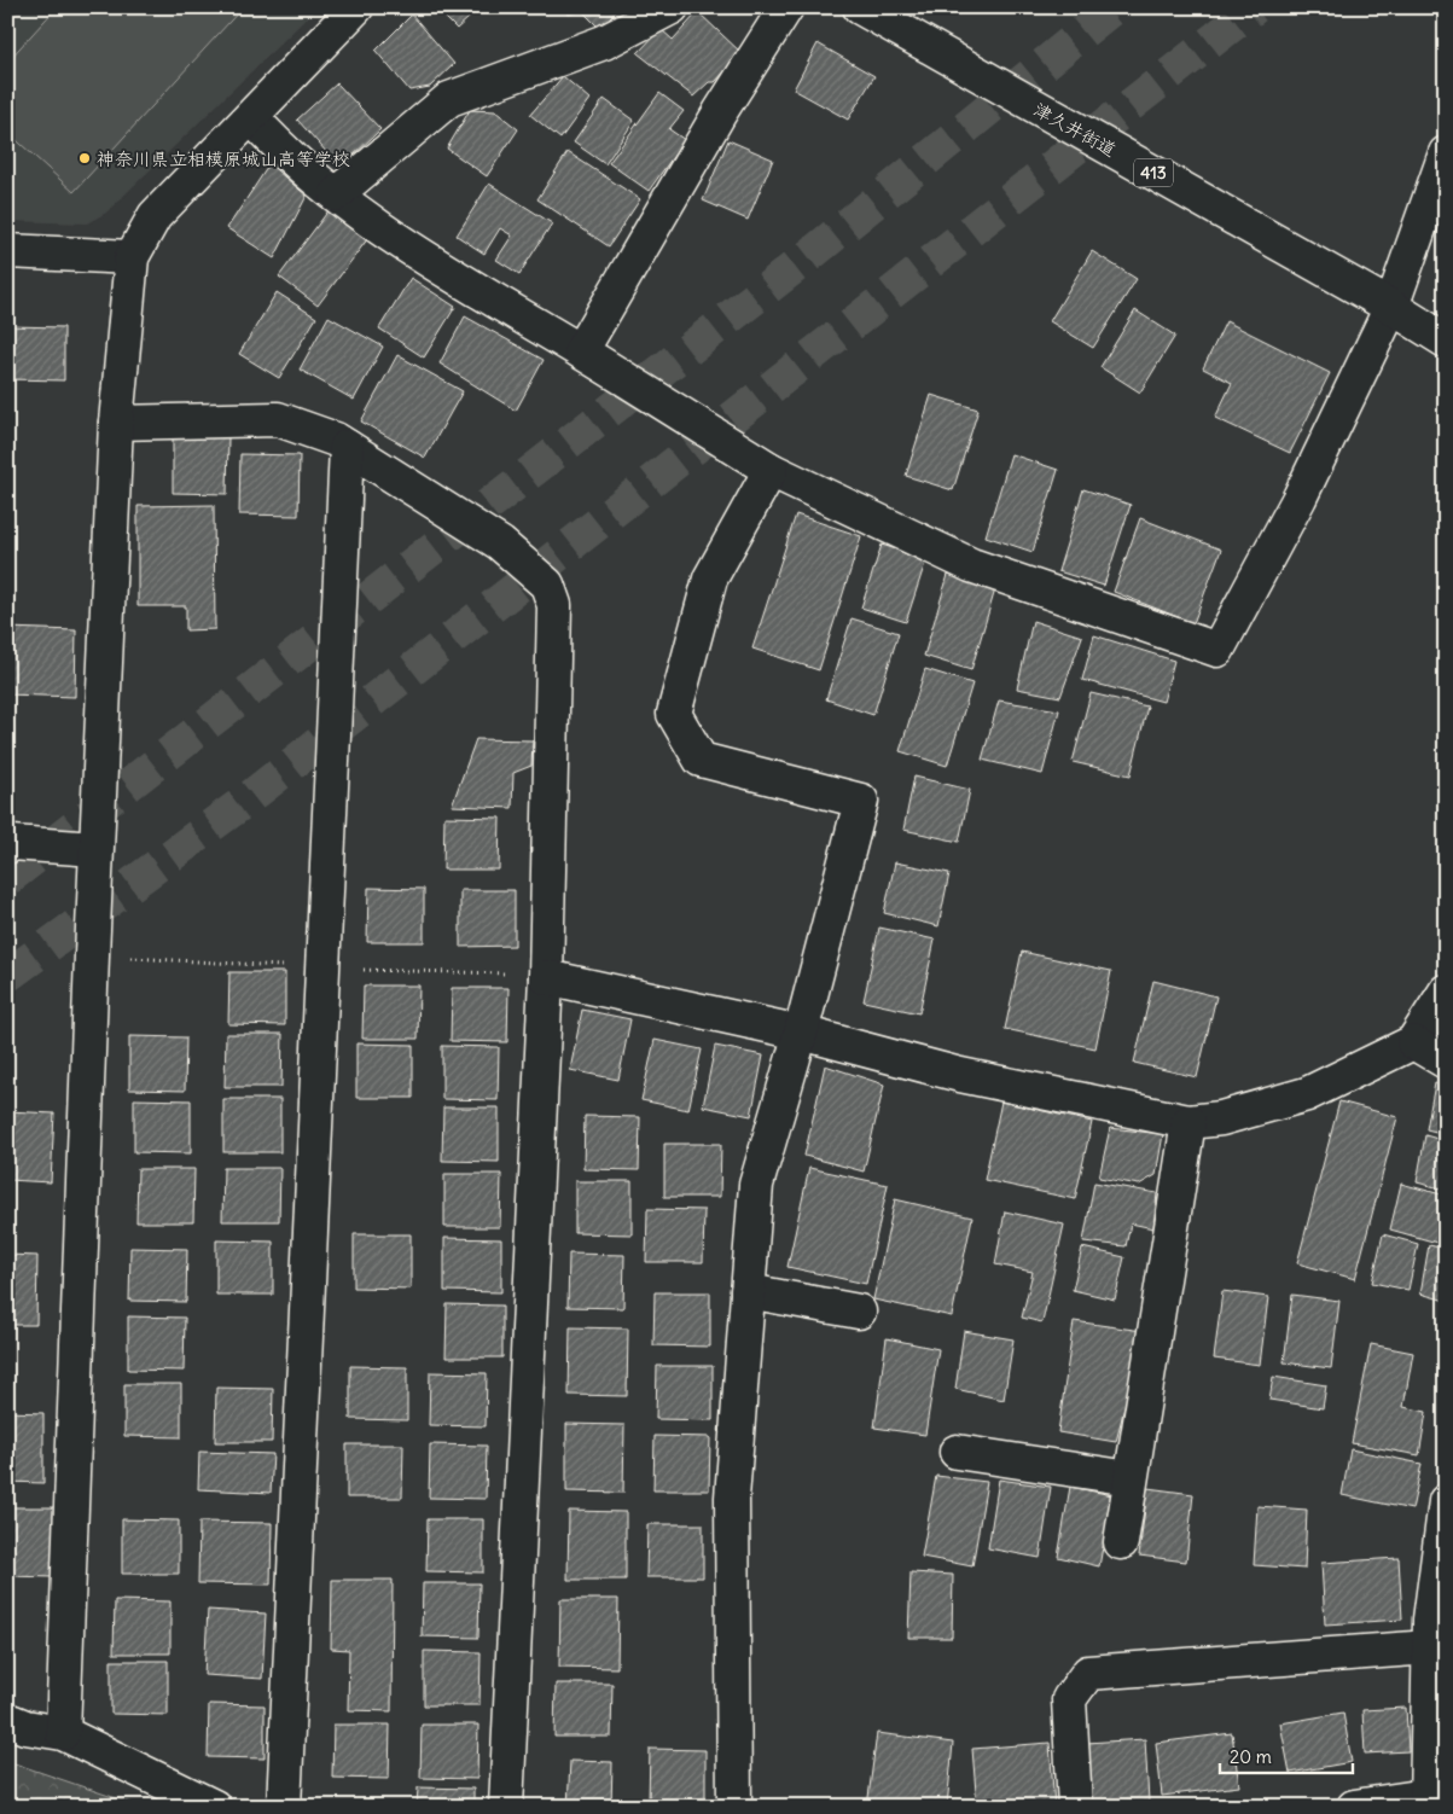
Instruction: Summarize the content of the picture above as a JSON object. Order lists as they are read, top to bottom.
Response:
{
  "streets": {
    "main road": ["津久井街道", "413"]
  },
  "places": ["神奈川県立相模原城山高等学校"],
  "scale_bar": "20 m"
}
